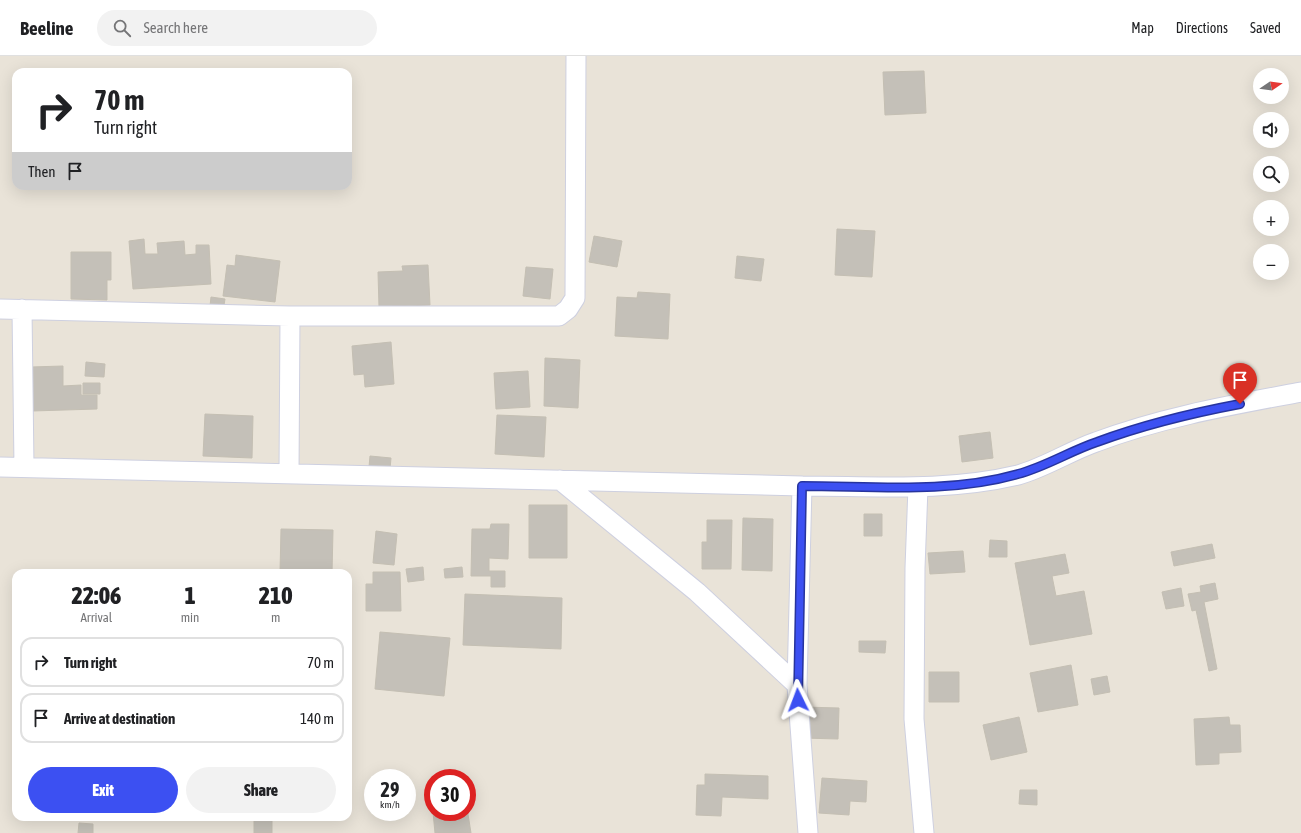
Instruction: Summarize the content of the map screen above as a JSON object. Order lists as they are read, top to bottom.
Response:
{
  "north": "right",
  "page": {
    "header": "Beeline",
    "search": "Search here",
    "nav": ["Map", "Directions", "Saved"],
    "map_buttons": ["+", "−"],
    "turn": ["70 m", "Turn right"],
    "then": "Then",
    "eta": [
      "22:06",
      "Arrival",
      "1",
      "min",
      "210",
      "m"
    ],
    "list": [
      {
        "name": "Turn right",
        "value": "70 m"
      },
      {
        "name": "Arrive at destination",
        "value": "140 m"
      }
    ],
    "buttons": ["Exit", "Share"],
    "speed": "29 km/h",
    "limit": "30"
  }
}
